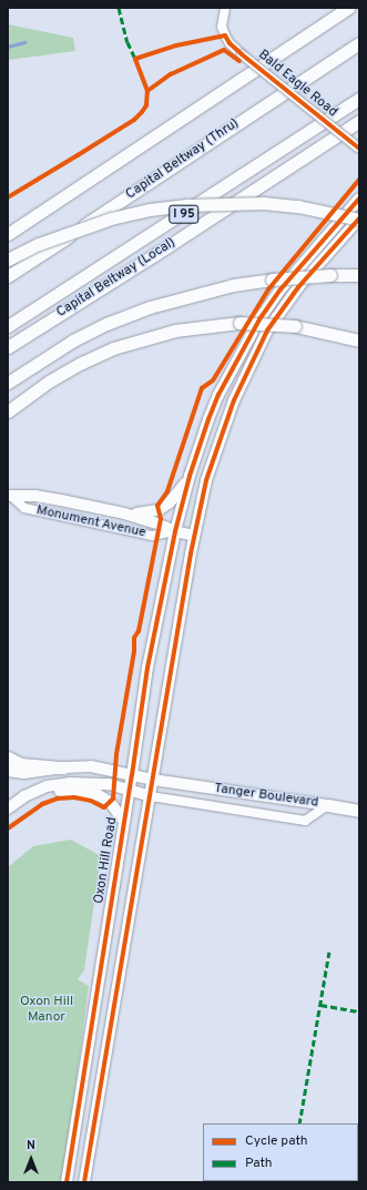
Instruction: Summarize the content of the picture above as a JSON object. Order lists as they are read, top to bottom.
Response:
{
  "streets": {
    "highway": ["Capital Beltway (Thru)", "I 95", "Capital Beltway (Local)"],
    "main road": ["Monument Avenue", "Tanger Boulevard", "Oxon Hill Road"],
    "street": ["Bald Eagle Road"]
  },
  "crossings": [
    ["Monument Avenue", "Oxon Hill Road"],
    ["Tanger Boulevard", "Oxon Hill Road"]
  ],
  "parks": ["Oxon Hill Manor"],
  "legend": ["Cycle path", "Path"],
  "north": "top"
}
